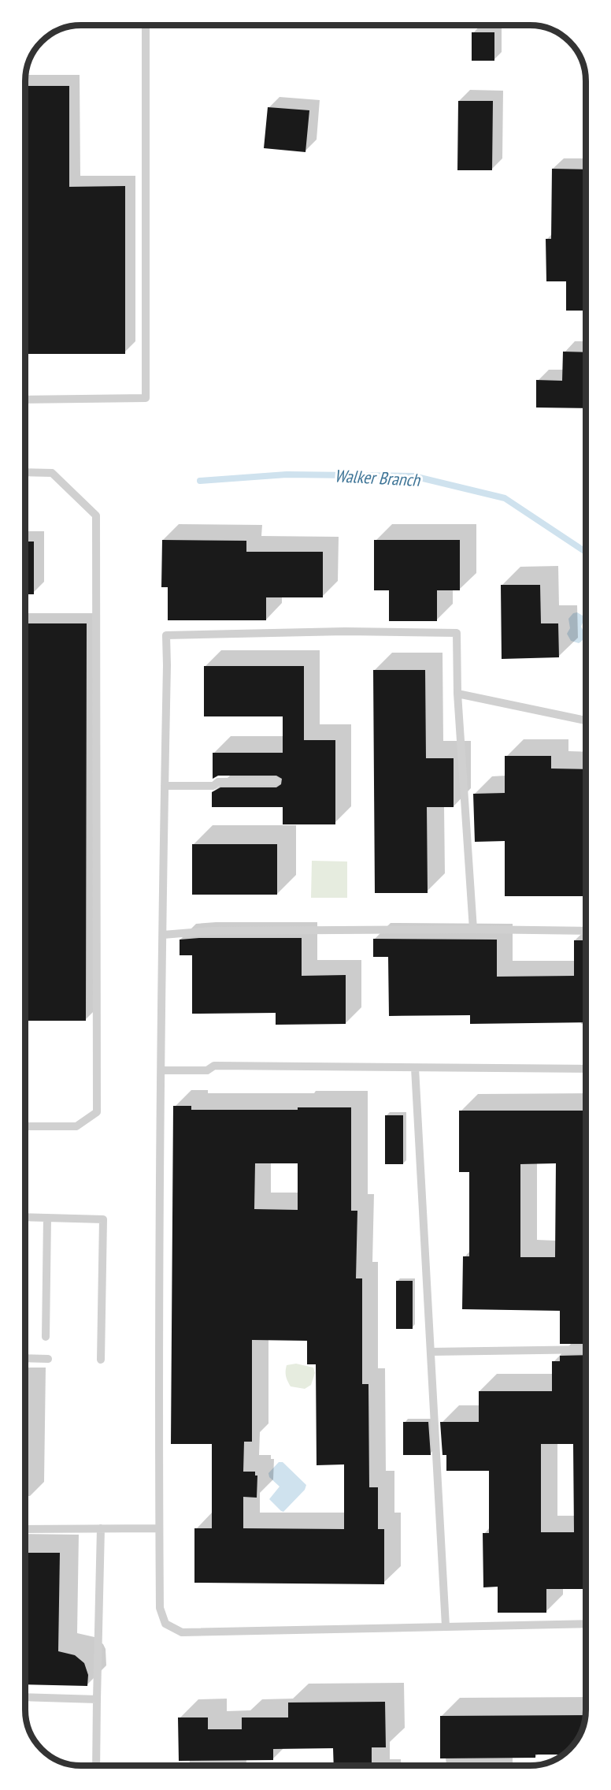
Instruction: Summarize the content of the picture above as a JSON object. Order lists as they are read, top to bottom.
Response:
{
  "water": ["Walker Branch"]
}
